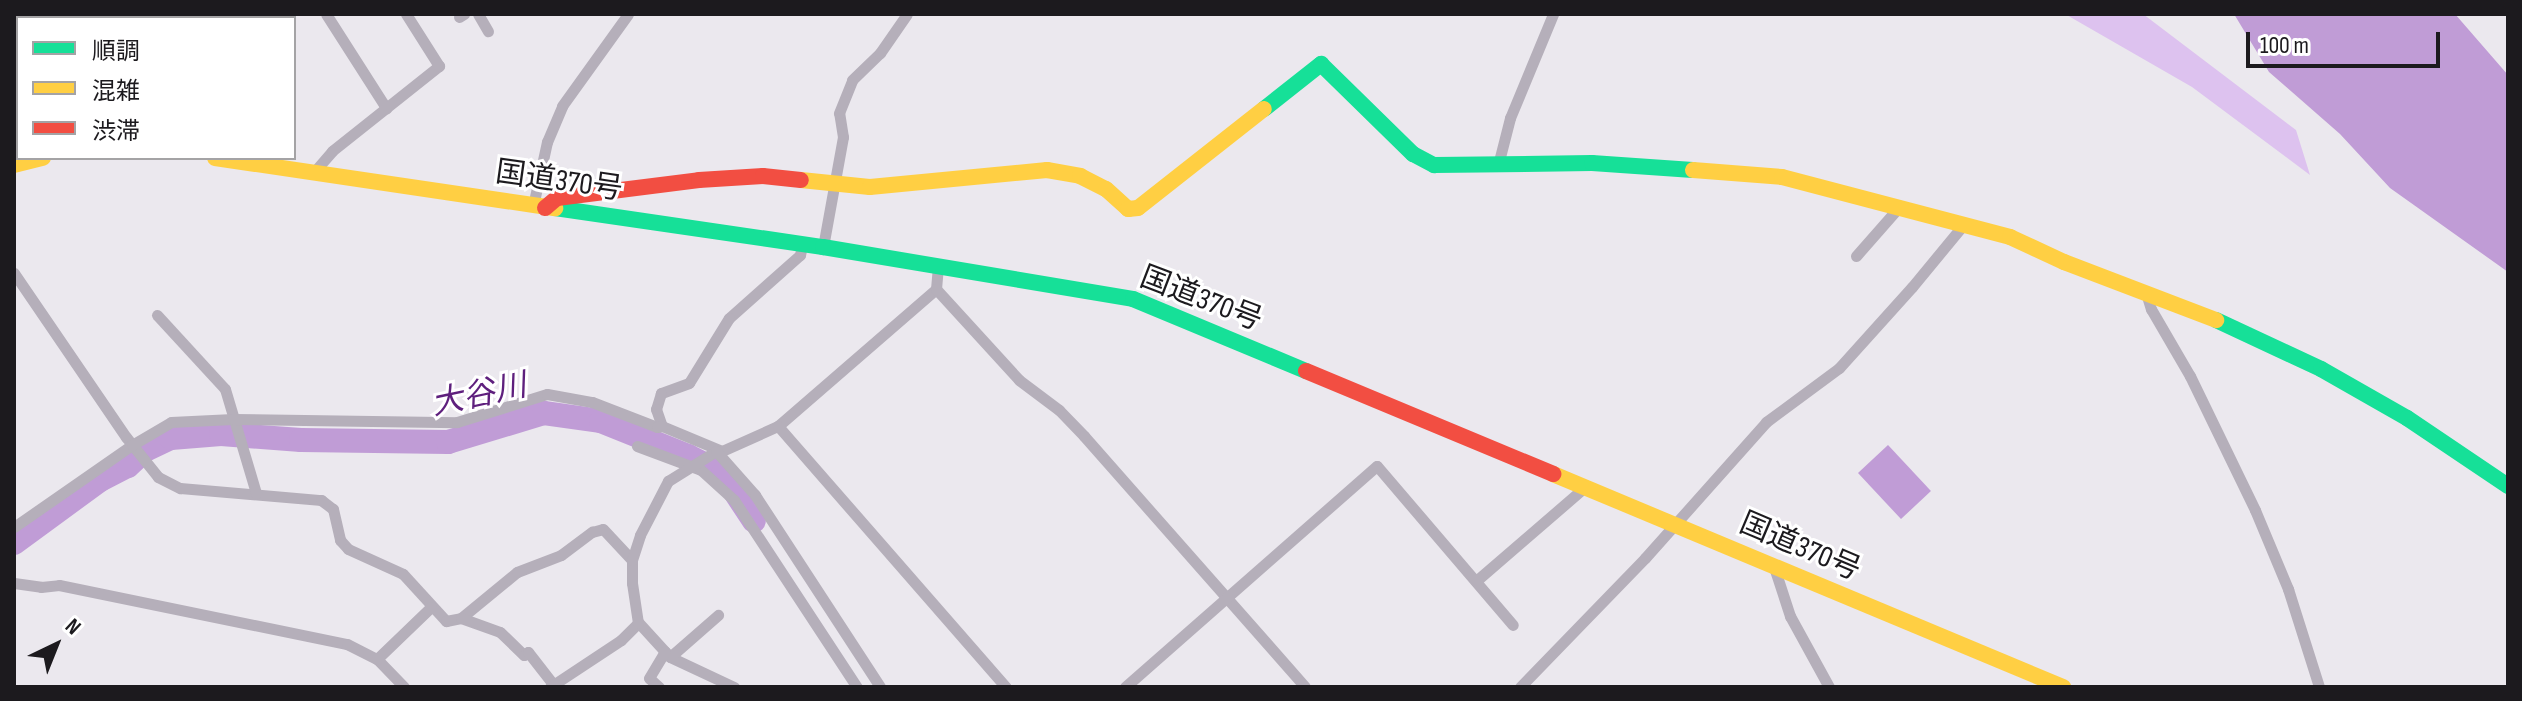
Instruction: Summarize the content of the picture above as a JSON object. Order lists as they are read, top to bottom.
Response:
{
  "streets": {
    "main road": ["国道370号"]
  },
  "water": ["大谷川"],
  "legend": ["順調", "混雑", "渋滞"],
  "scale_bar": "100 m",
  "north": "top right"
}
